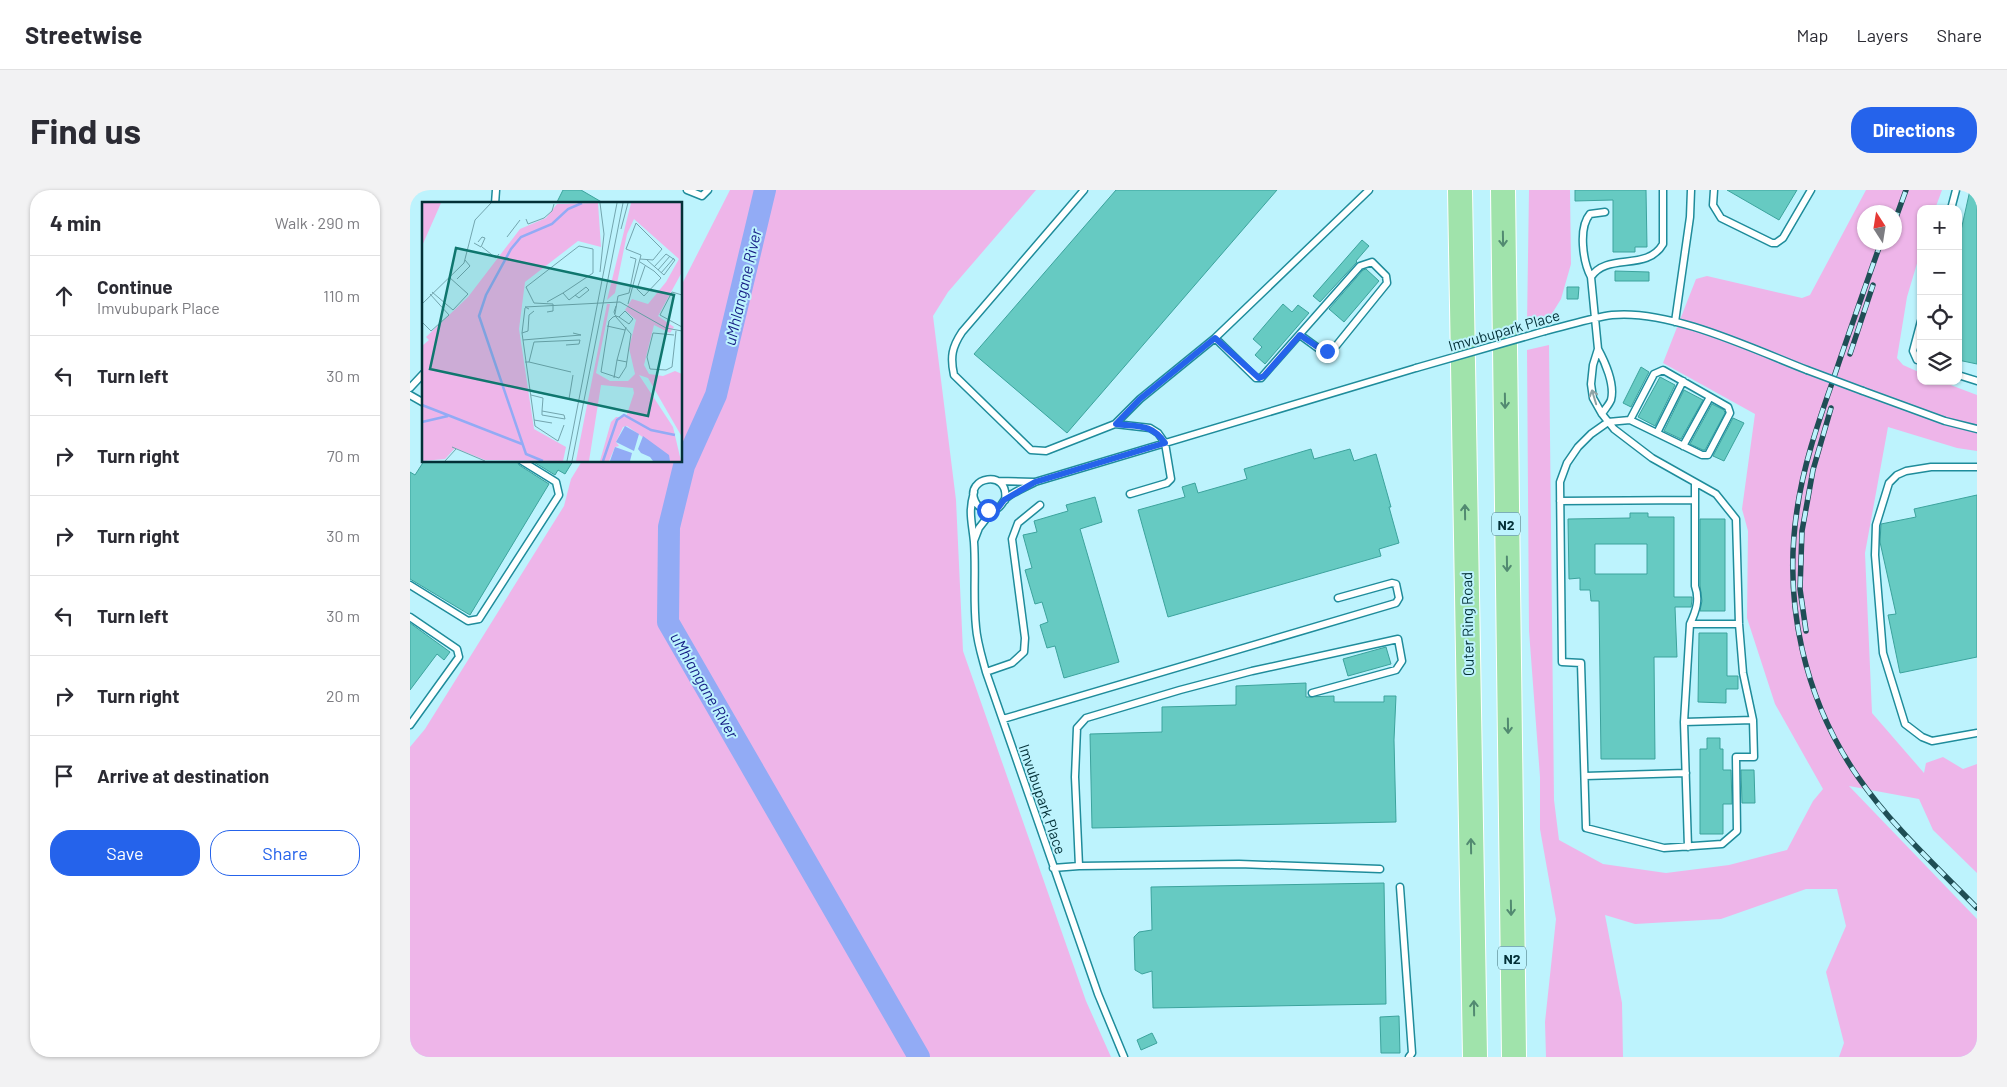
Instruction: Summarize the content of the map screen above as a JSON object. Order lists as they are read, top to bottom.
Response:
{
  "streets": {
    "highway": ["N2", "Outer Ring Road"],
    "lane": ["Imvubupark Place"]
  },
  "water": ["uMhlangane River"],
  "north": "top",
  "page": {
    "header": "Streetwise",
    "nav": ["Map", "Layers", "Share"],
    "buttons": [
      "Directions",
      ["Save", "Share"]
    ],
    "title": "Find us",
    "heading": ["4 min", "Walk · 290 m"],
    "map_buttons": ["+", "−"],
    "list": [
      ["Continue", "Imvubupark Place", "110 m"],
      ["Turn left", "30 m"],
      ["Turn right", "70 m"],
      ["Turn right", "30 m"],
      ["Turn left", "30 m"],
      ["Turn right", "20 m"],
      "Arrive at destination"
    ]
  }
}
